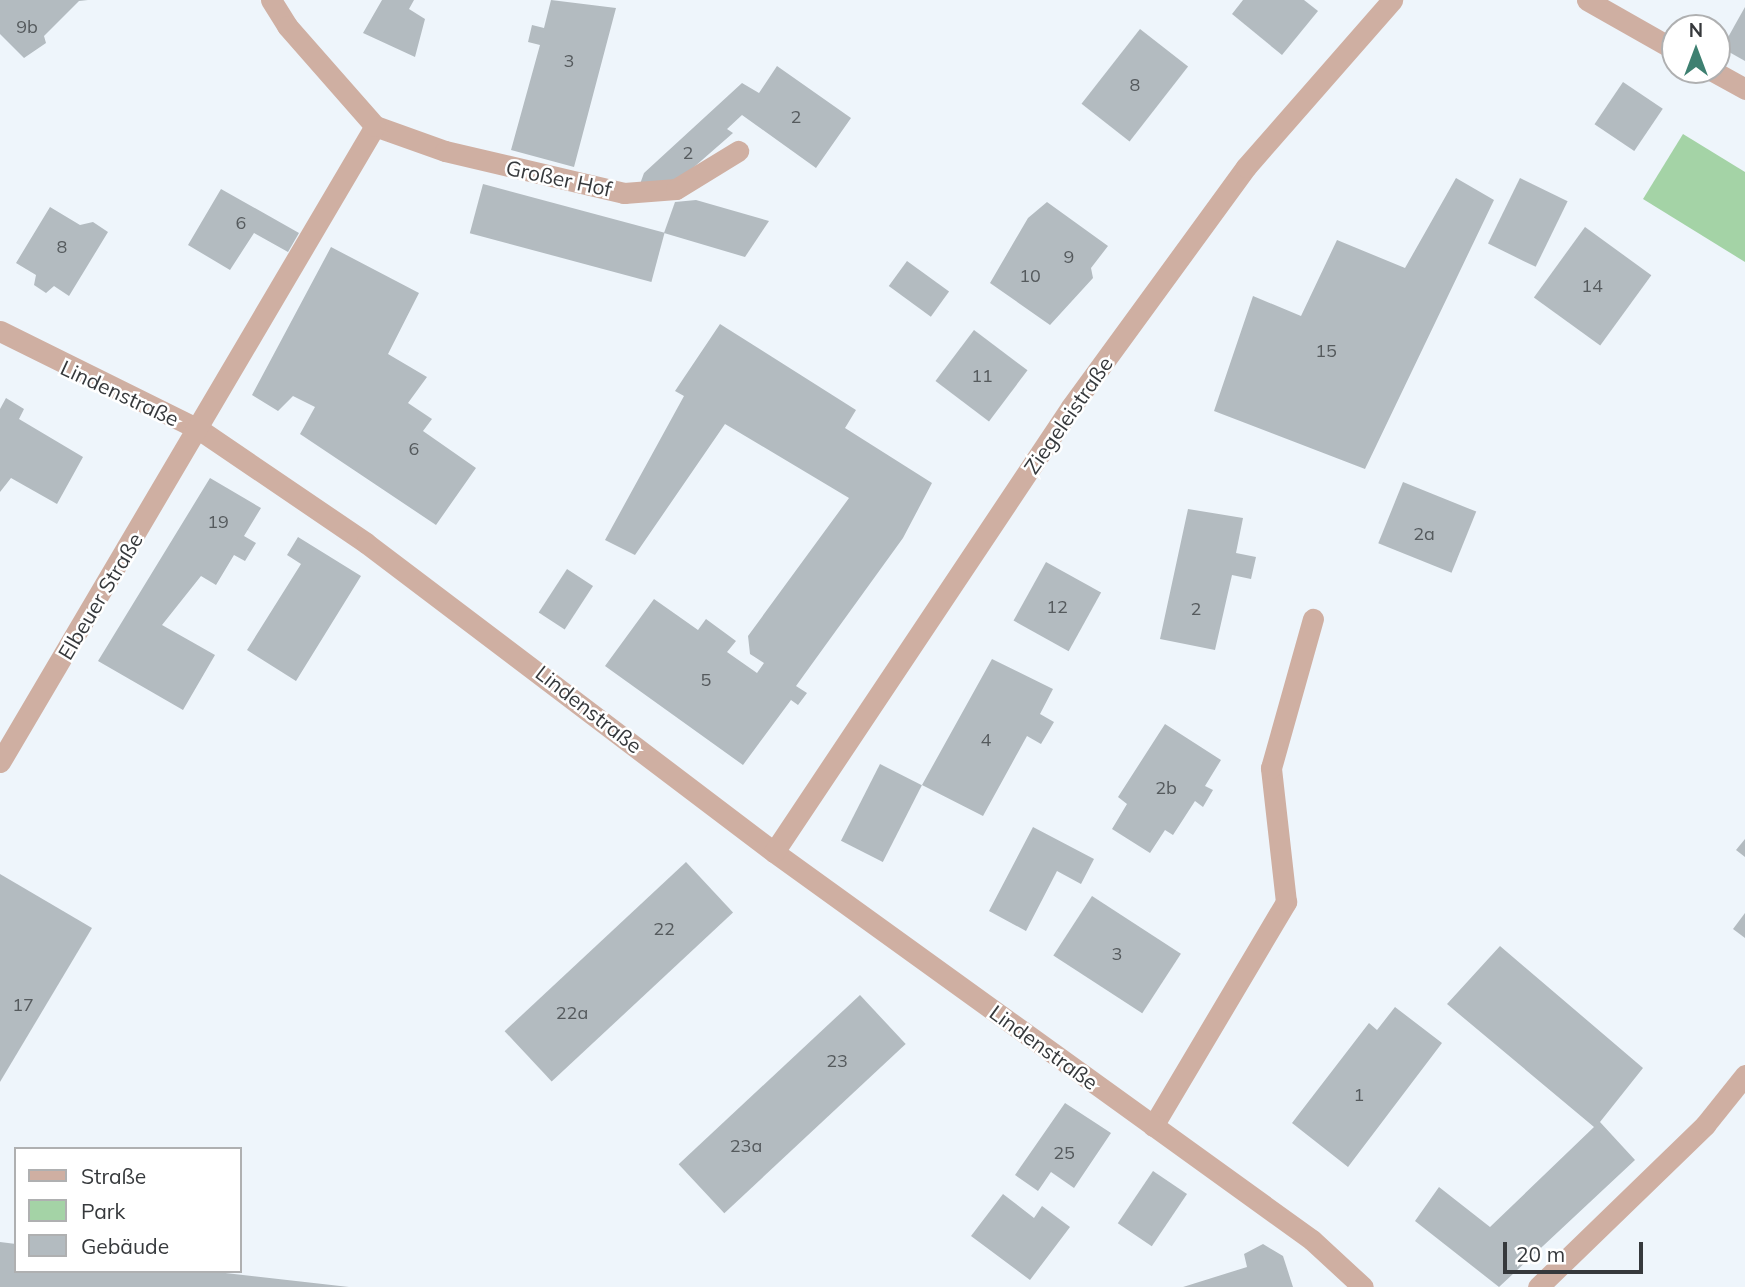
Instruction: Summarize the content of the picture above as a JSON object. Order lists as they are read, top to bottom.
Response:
{
  "streets": {
    "street": [
      "Großer Hof",
      "Lindenstraße",
      "Ziegeleistraße",
      "Elbeuer Straße"
    ]
  },
  "crossings": [
    ["Lindenstraße", "Ziegeleistraße"],
    ["Lindenstraße", "Elbeuer Straße"]
  ],
  "house_numbers": [
    "9b",
    "3",
    "8",
    "2",
    "2",
    "6",
    "8",
    "9",
    "10",
    "14",
    "15",
    "11",
    "6",
    "19",
    "2a",
    "12",
    "2",
    "5",
    "4",
    "2b",
    "22",
    "3",
    "17",
    "22a",
    "23",
    "1",
    "23a",
    "25"
  ],
  "legend": ["Straße", "Park", "Gebäude"],
  "scale_bar": "20 m",
  "north": "top"
}
